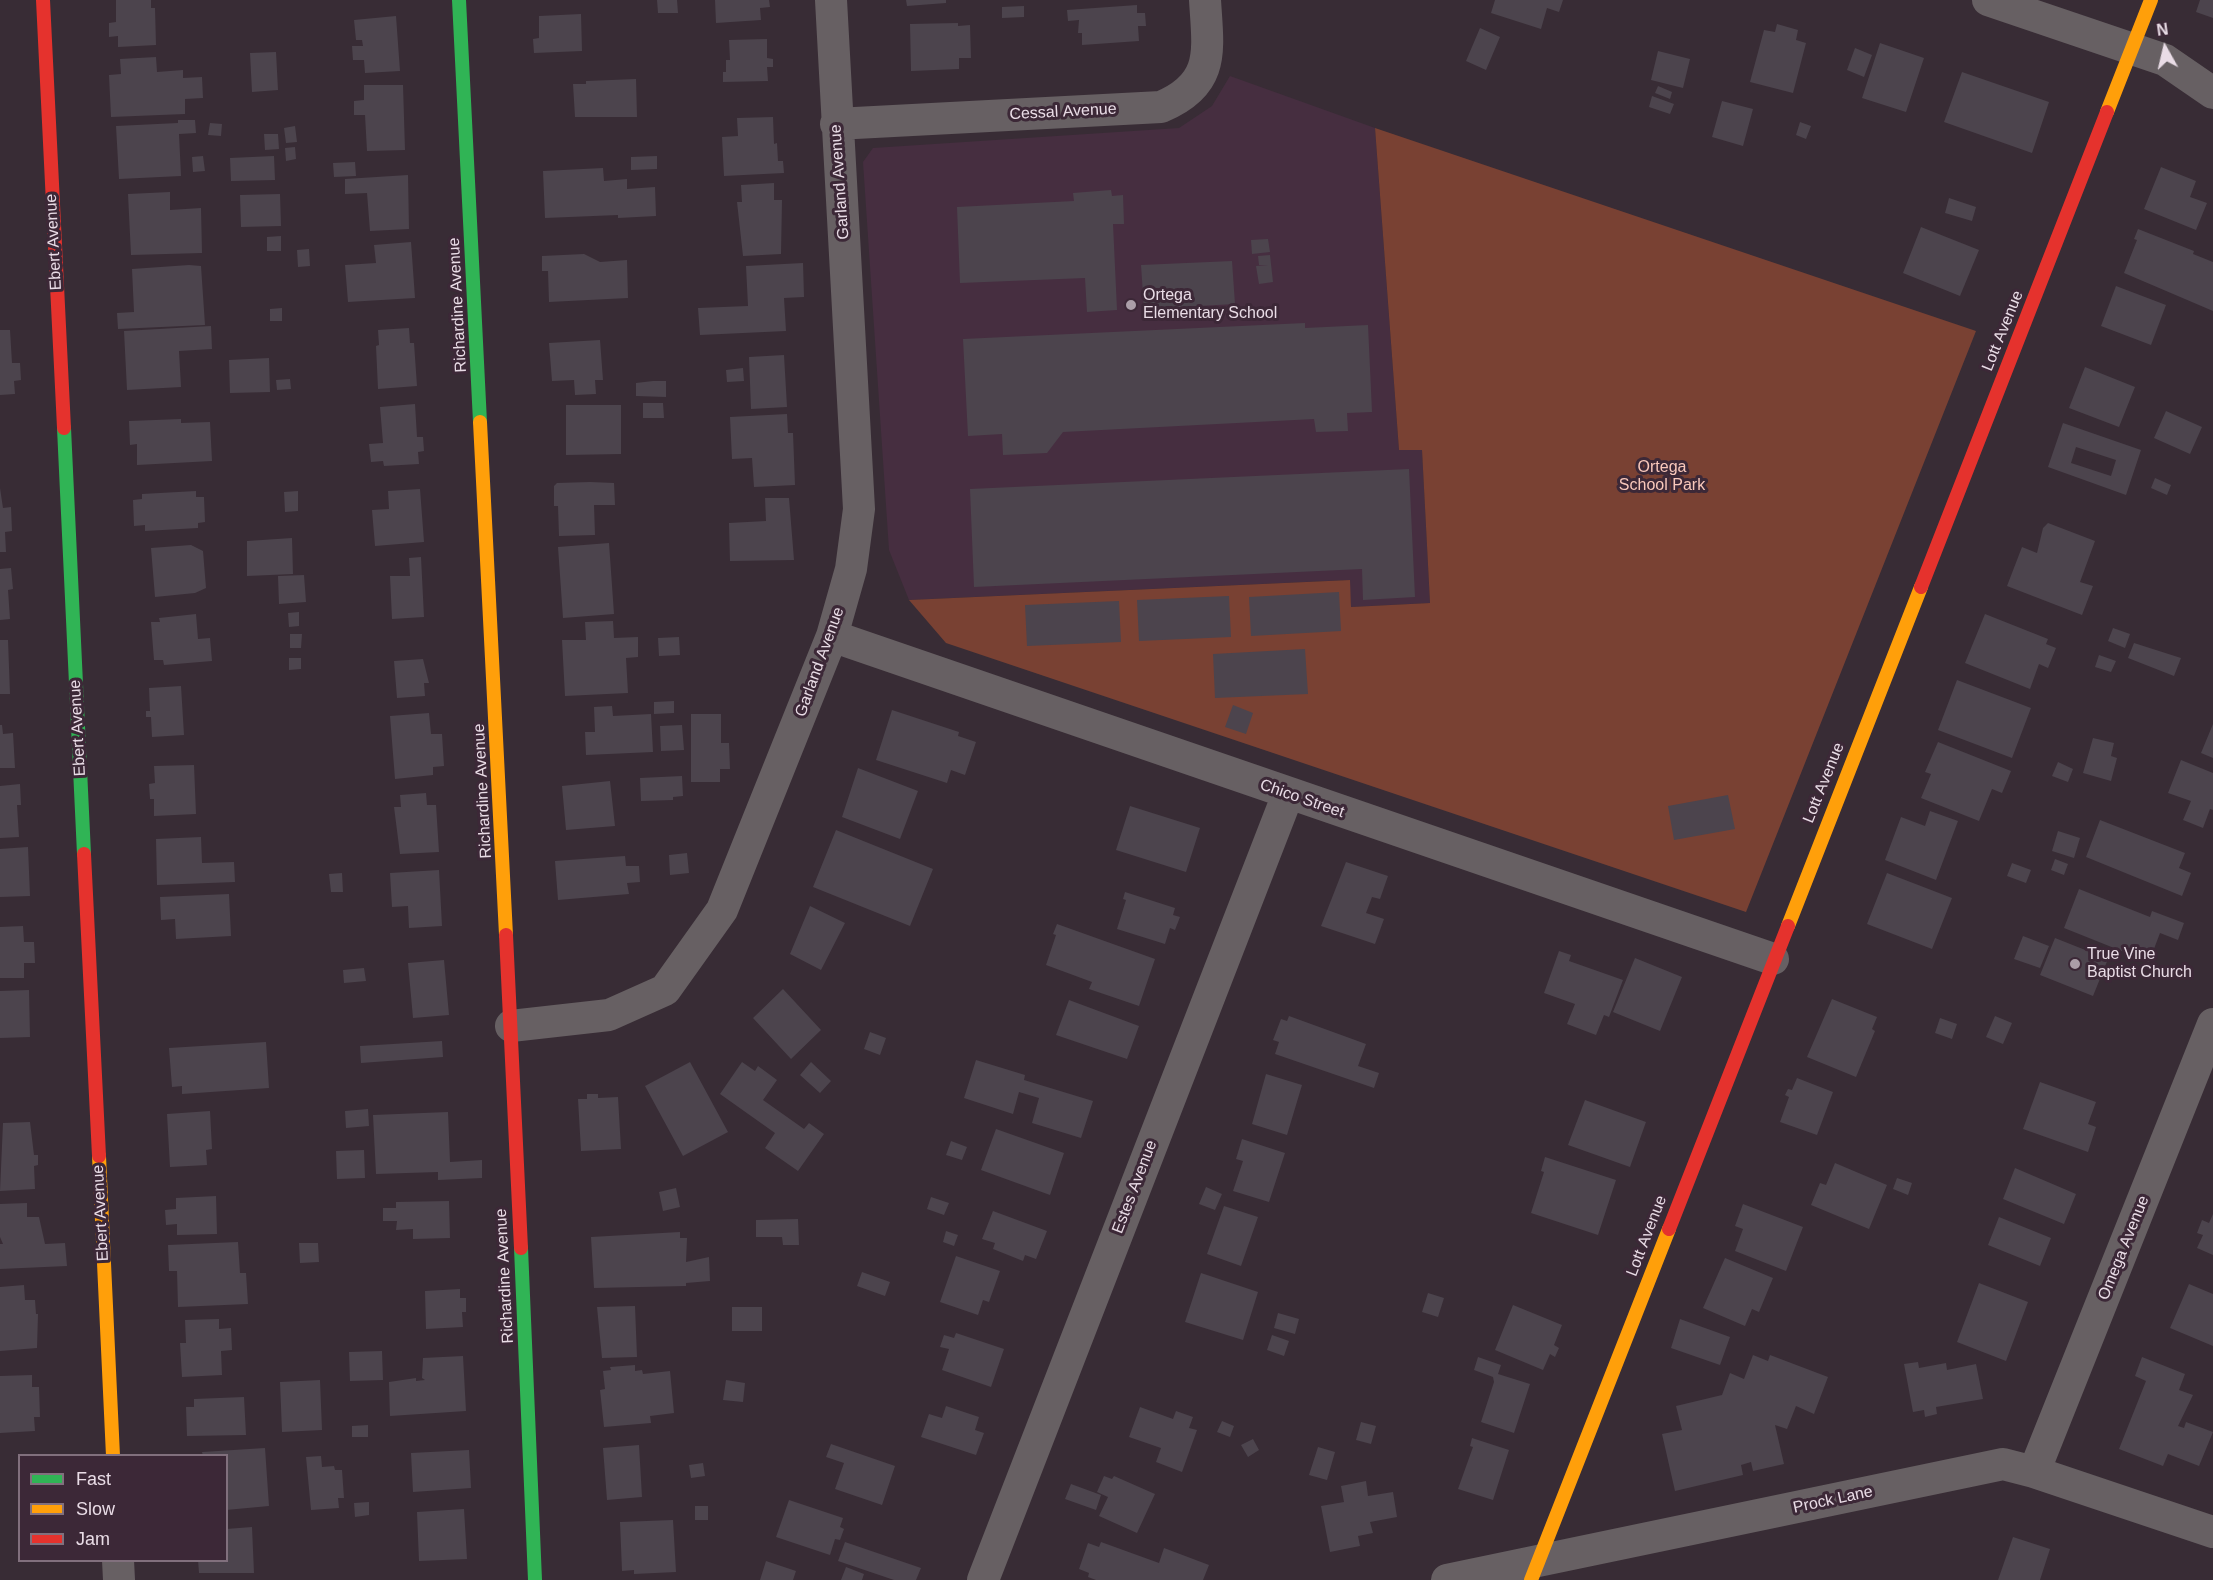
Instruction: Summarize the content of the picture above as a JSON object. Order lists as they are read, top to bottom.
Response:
{
  "streets": {
    "street": [
      "Cessal Avenue",
      "Garland Avenue",
      "Ebert Avenue",
      "Richardine Avenue",
      "Lott Avenue",
      "Chico Street",
      "Estes Avenue",
      "Omega Avenue",
      "Prock Lane"
    ]
  },
  "crossings": [
    ["Cessal Avenue", "Garland Avenue"],
    ["Garland Avenue", "Richardine Avenue"],
    ["Garland Avenue", "Chico Street"],
    ["Lott Avenue", "Chico Street"],
    ["Lott Avenue", "Prock Lane"],
    ["Chico Street", "Estes Avenue"],
    ["Omega Avenue", "Prock Lane"]
  ],
  "parks": ["Ortega School Park"],
  "places": ["Ortega Elementary School", "True Vine Baptist Church"],
  "legend": ["Fast", "Slow", "Jam"],
  "north": "top"
}
